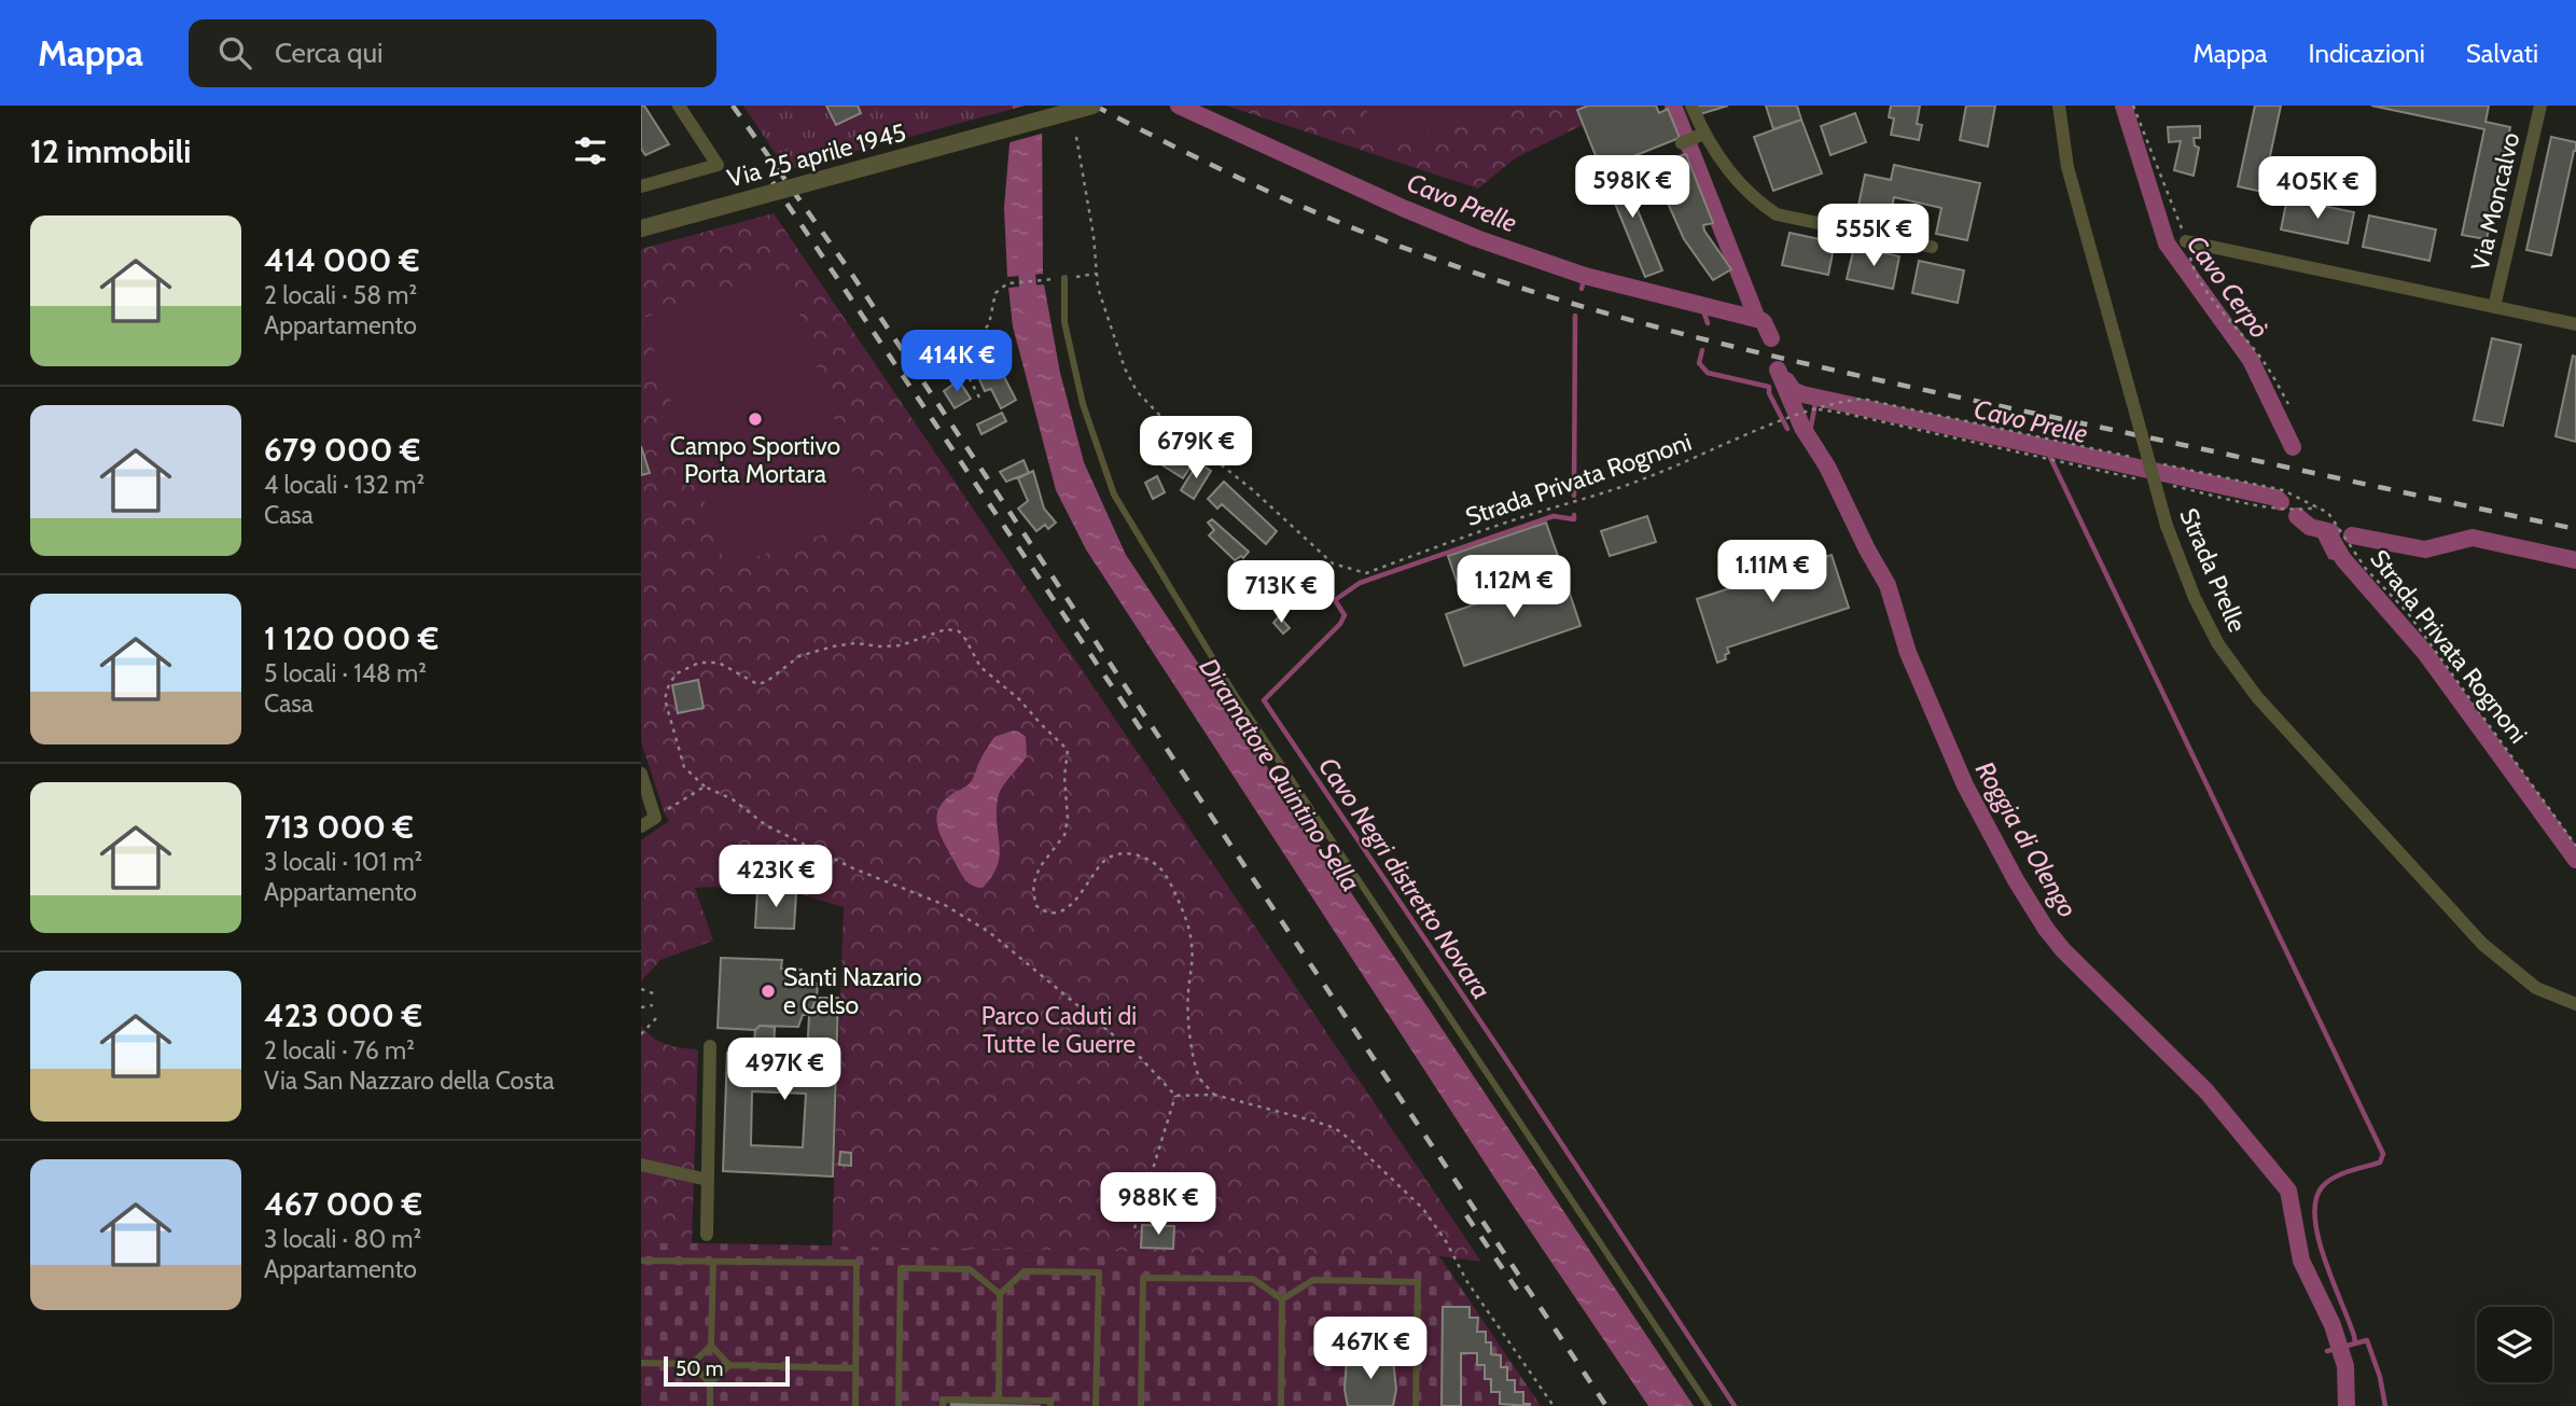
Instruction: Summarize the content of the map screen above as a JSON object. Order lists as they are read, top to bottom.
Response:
{
  "streets": {
    "street": ["Via 25 aprile 1945", "Via Moncalvo", "Strada Prelle"],
    "path": ["Strada Privata Rognoni"]
  },
  "water": [
    "Cavo Prelle",
    "Cavo Cerpò",
    "Diramatore Quintino Sella",
    "Roggia di Olengo",
    "Cavo Negri distretto Novara"
  ],
  "parks": ["Parco Caduti di Tutte le Guerre"],
  "places": ["Campo Sportivo Porta Mortara", "Santi Nazario e Celso"],
  "scale_bar": "50 m",
  "page": {
    "header": "Mappa",
    "search": "Cerca qui",
    "nav": ["Mappa", "Indicazioni", "Salvati"],
    "heading": "12 immobili",
    "price": [
      "598K €",
      "405K €",
      "555K €",
      "414K €",
      "679K €",
      "1.11M €",
      "1.12M €",
      "713K €",
      "423K €",
      "497K €",
      "988K €",
      "467K €"
    ],
    "list": [
      {
        "name": "414 000 €",
        "note": "2 locali · 58 m² · Appartamento"
      },
      {
        "name": "679 000 €",
        "note": "4 locali · 132 m² · Casa"
      },
      {
        "name": "1 120 000 €",
        "note": "5 locali · 148 m² · Casa"
      },
      {
        "name": "713 000 €",
        "note": "3 locali · 101 m² · Appartamento"
      },
      {
        "name": "423 000 €",
        "note": "2 locali · 76 m² · Via San Nazzaro della Costa"
      },
      {
        "name": "467 000 €",
        "note": "3 locali · 80 m² · Appartamento"
      }
    ],
    "scale": "50 m"
  }
}
